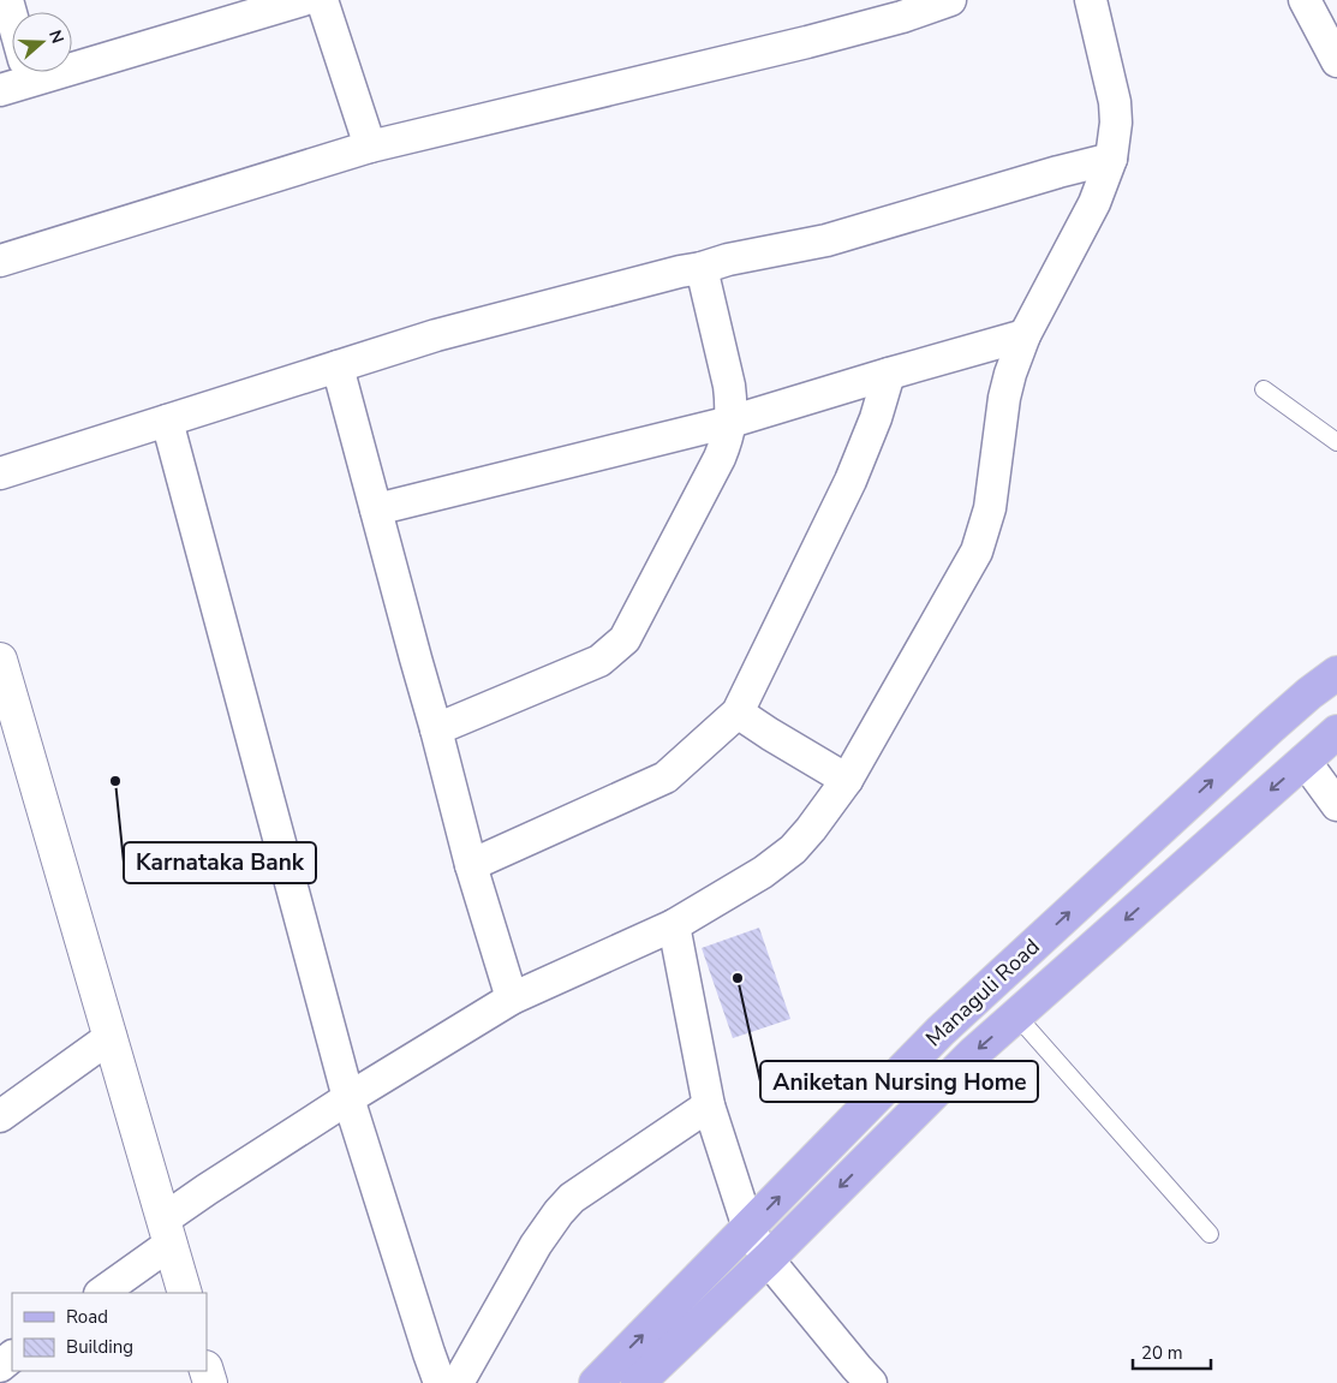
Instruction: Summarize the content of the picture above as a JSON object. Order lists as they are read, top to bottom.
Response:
{
  "streets": {
    "main road": ["Managuli Road"]
  },
  "places": ["Karnataka Bank", "Aniketan Nursing Home"],
  "legend": ["Road", "Building"],
  "scale_bar": "20 m",
  "north": "right"
}
